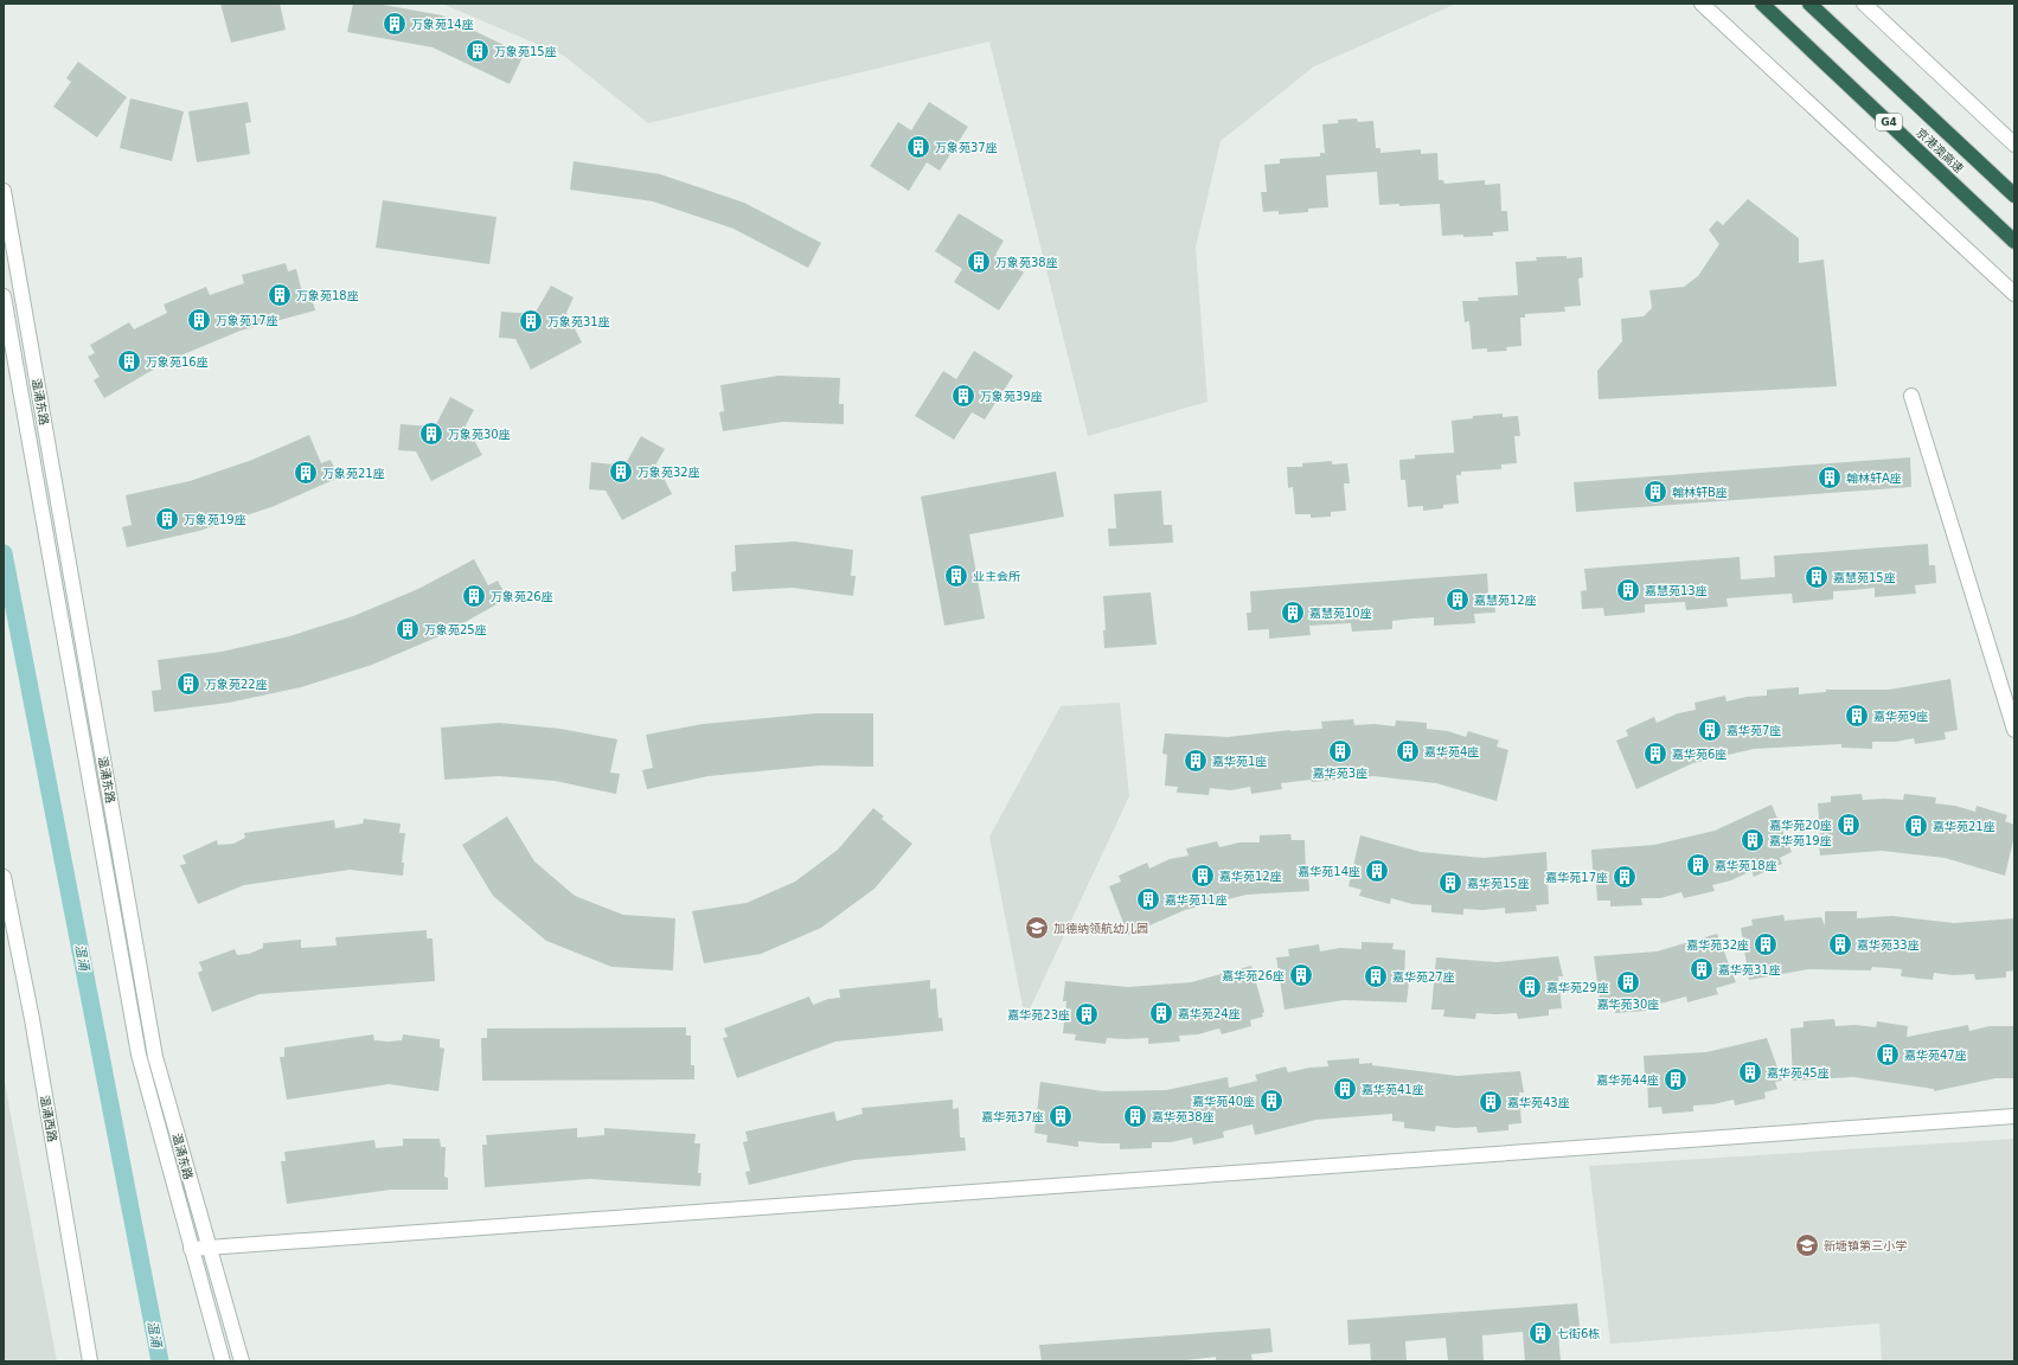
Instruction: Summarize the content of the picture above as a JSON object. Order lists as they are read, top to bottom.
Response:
{
  "streets": {
    "highway": ["G4", "京港澳高速"],
    "street": ["温涌东路", "温涌西路"]
  },
  "water": ["温涌"],
  "places": {
    "building": [
      "万象苑14座",
      "万象苑15座",
      "万象苑37座",
      "万象苑38座",
      "万象苑18座",
      "万象苑17座",
      "万象苑31座",
      "万象苑16座",
      "万象苑39座",
      "万象苑30座",
      "万象苑32座",
      "万象苑21座",
      "翰林轩A座",
      "翰林轩B座",
      "万象苑19座",
      "业主会所",
      "嘉慧苑15座",
      "嘉慧苑13座",
      "万象苑26座",
      "嘉慧苑12座",
      "嘉慧苑10座",
      "万象苑25座",
      "万象苑22座",
      "嘉华苑9座",
      "嘉华苑7座",
      "嘉华苑3座",
      "嘉华苑4座",
      "嘉华苑6座",
      "嘉华苑1座",
      "嘉华苑20座",
      "嘉华苑21座",
      "嘉华苑19座",
      "嘉华苑18座",
      "嘉华苑14座",
      "嘉华苑12座",
      "嘉华苑17座",
      "嘉华苑15座",
      "嘉华苑11座",
      "嘉华苑32座",
      "嘉华苑33座",
      "嘉华苑31座",
      "嘉华苑26座",
      "嘉华苑27座",
      "嘉华苑30座",
      "嘉华苑29座",
      "嘉华苑24座",
      "嘉华苑23座",
      "嘉华苑47座",
      "嘉华苑45座",
      "嘉华苑44座",
      "嘉华苑41座",
      "嘉华苑40座",
      "嘉华苑43座",
      "嘉华苑37座",
      "嘉华苑38座",
      "七街6栋"
    ],
    "school or university": ["加德纳领航幼儿园", "新塘镇第三小学"]
  }
}
